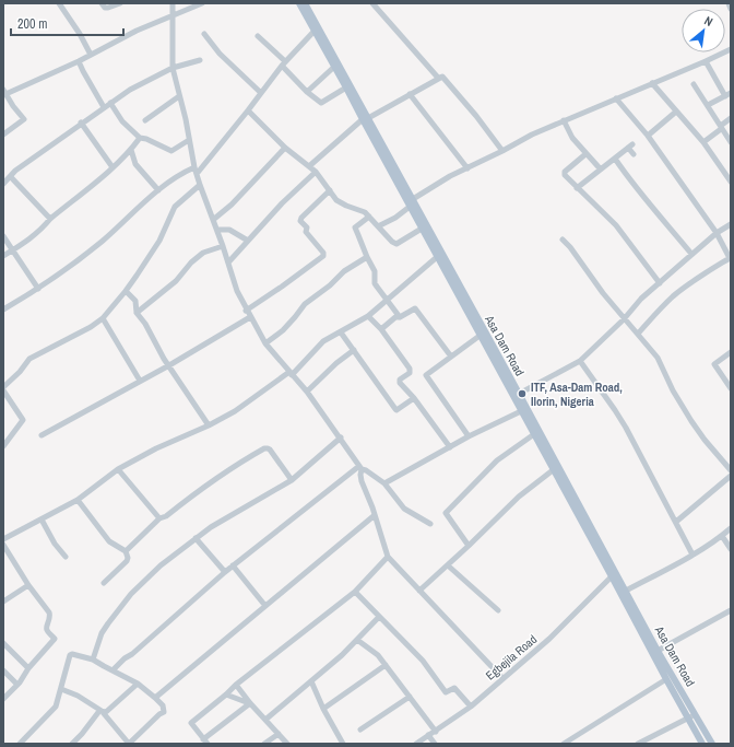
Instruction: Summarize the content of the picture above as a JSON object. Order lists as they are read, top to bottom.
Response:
{
  "streets": {
    "main road": ["Asa Dam Road"],
    "street": ["Egbejila Road"]
  },
  "crossings": [
    ["Asa Dam Road", "Egbejila Road"]
  ],
  "places": ["ITF, Asa-Dam Road, Ilorin, Nigeria"],
  "scale_bar": "200 m",
  "north": "top right"
}
